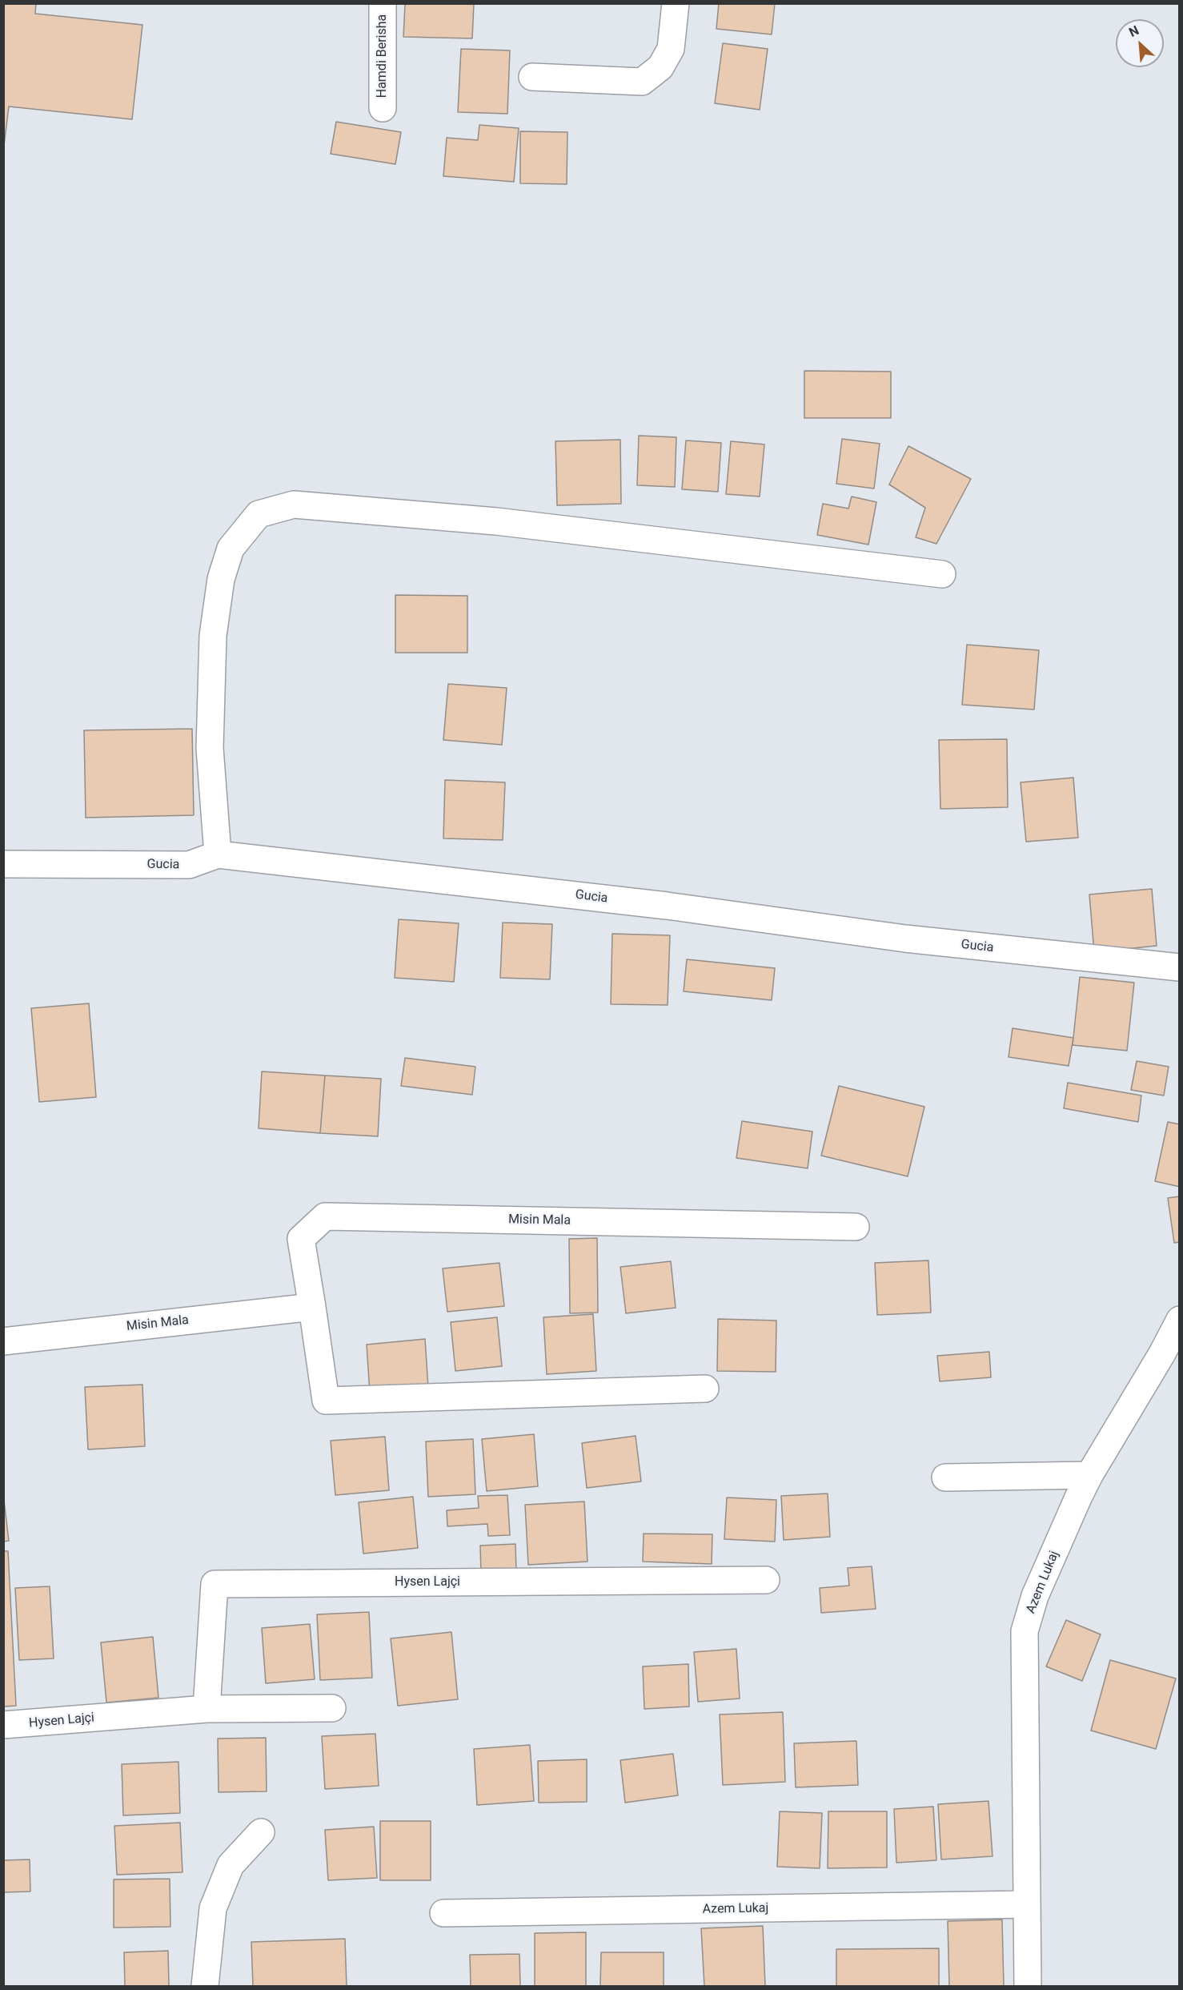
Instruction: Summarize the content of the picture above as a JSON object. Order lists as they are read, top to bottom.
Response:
{
  "streets": {
    "street": [
      "Hamdi Berisha",
      "Gucia",
      "Misin Mala",
      "Hysen Lajçi",
      "Azem Lukaj"
    ]
  },
  "north": "top left"
}
